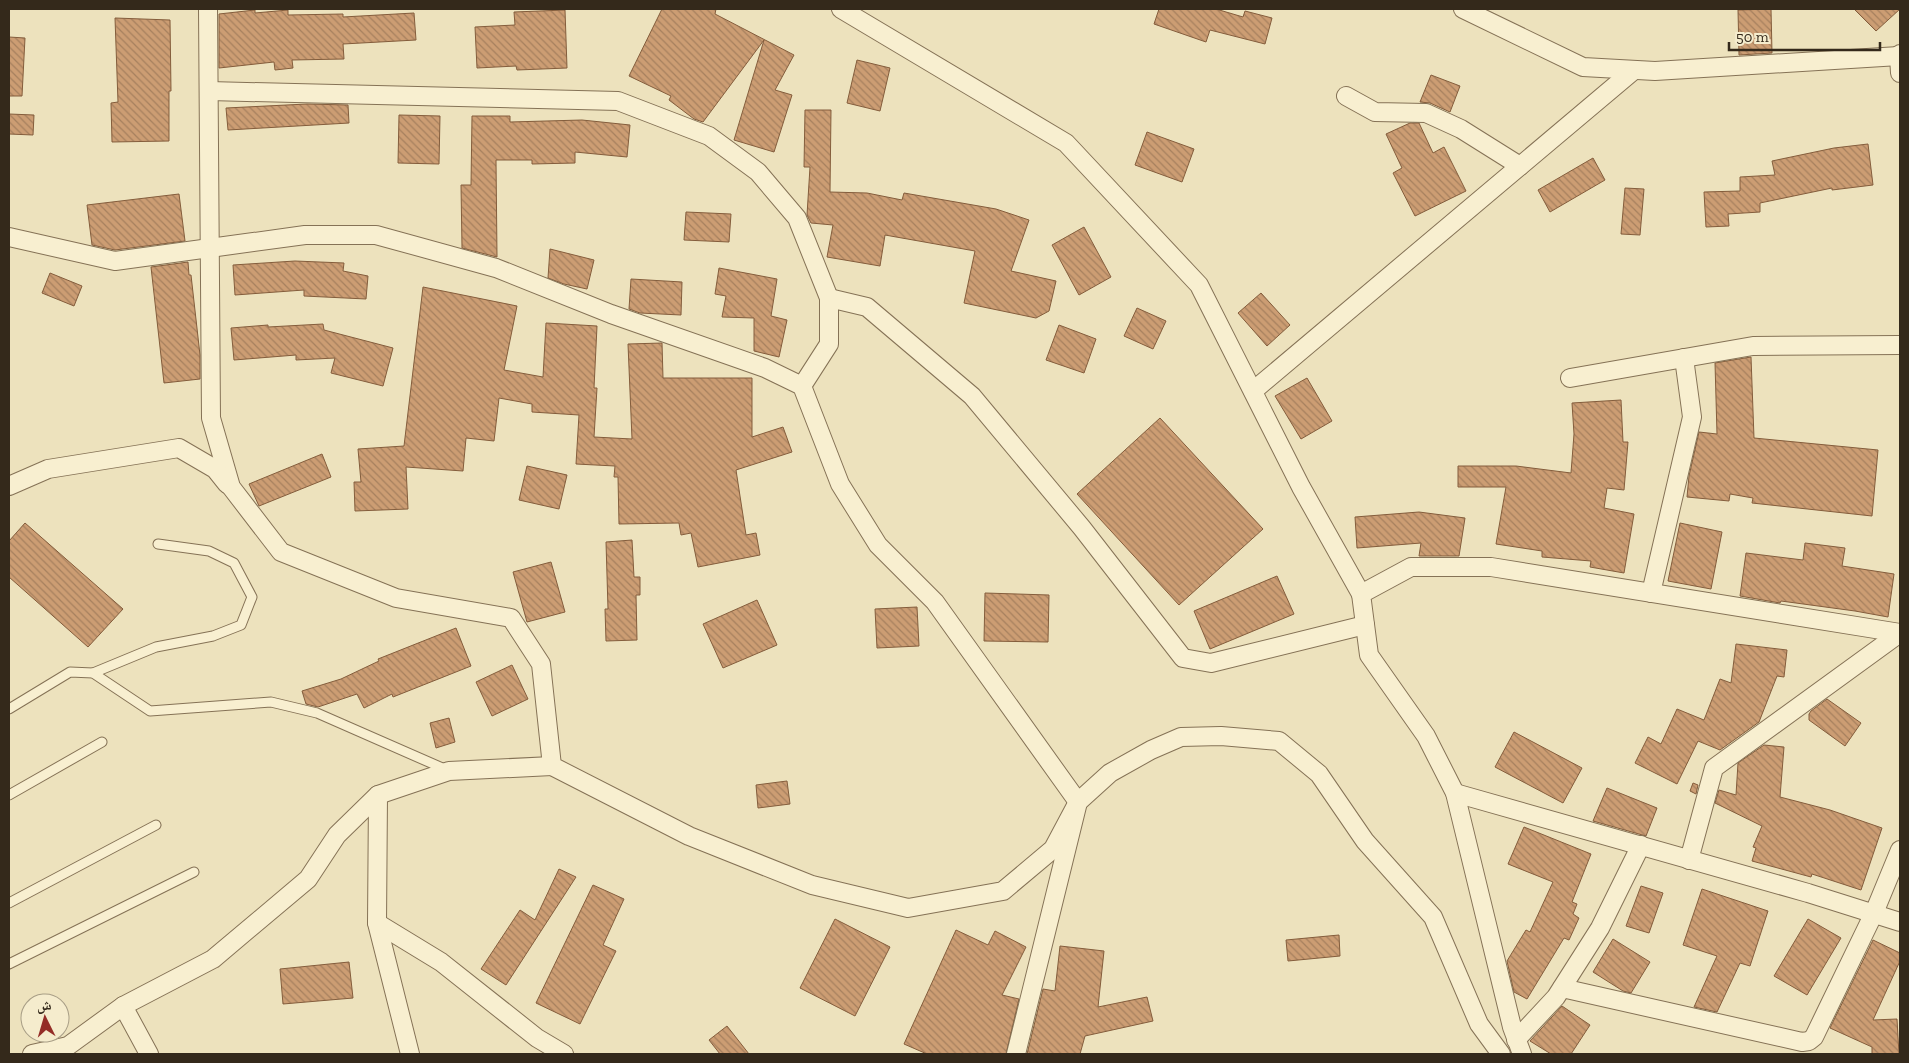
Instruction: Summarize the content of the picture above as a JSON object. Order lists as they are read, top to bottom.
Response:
{
  "scale_bar": "50 m",
  "north": "top"
}
